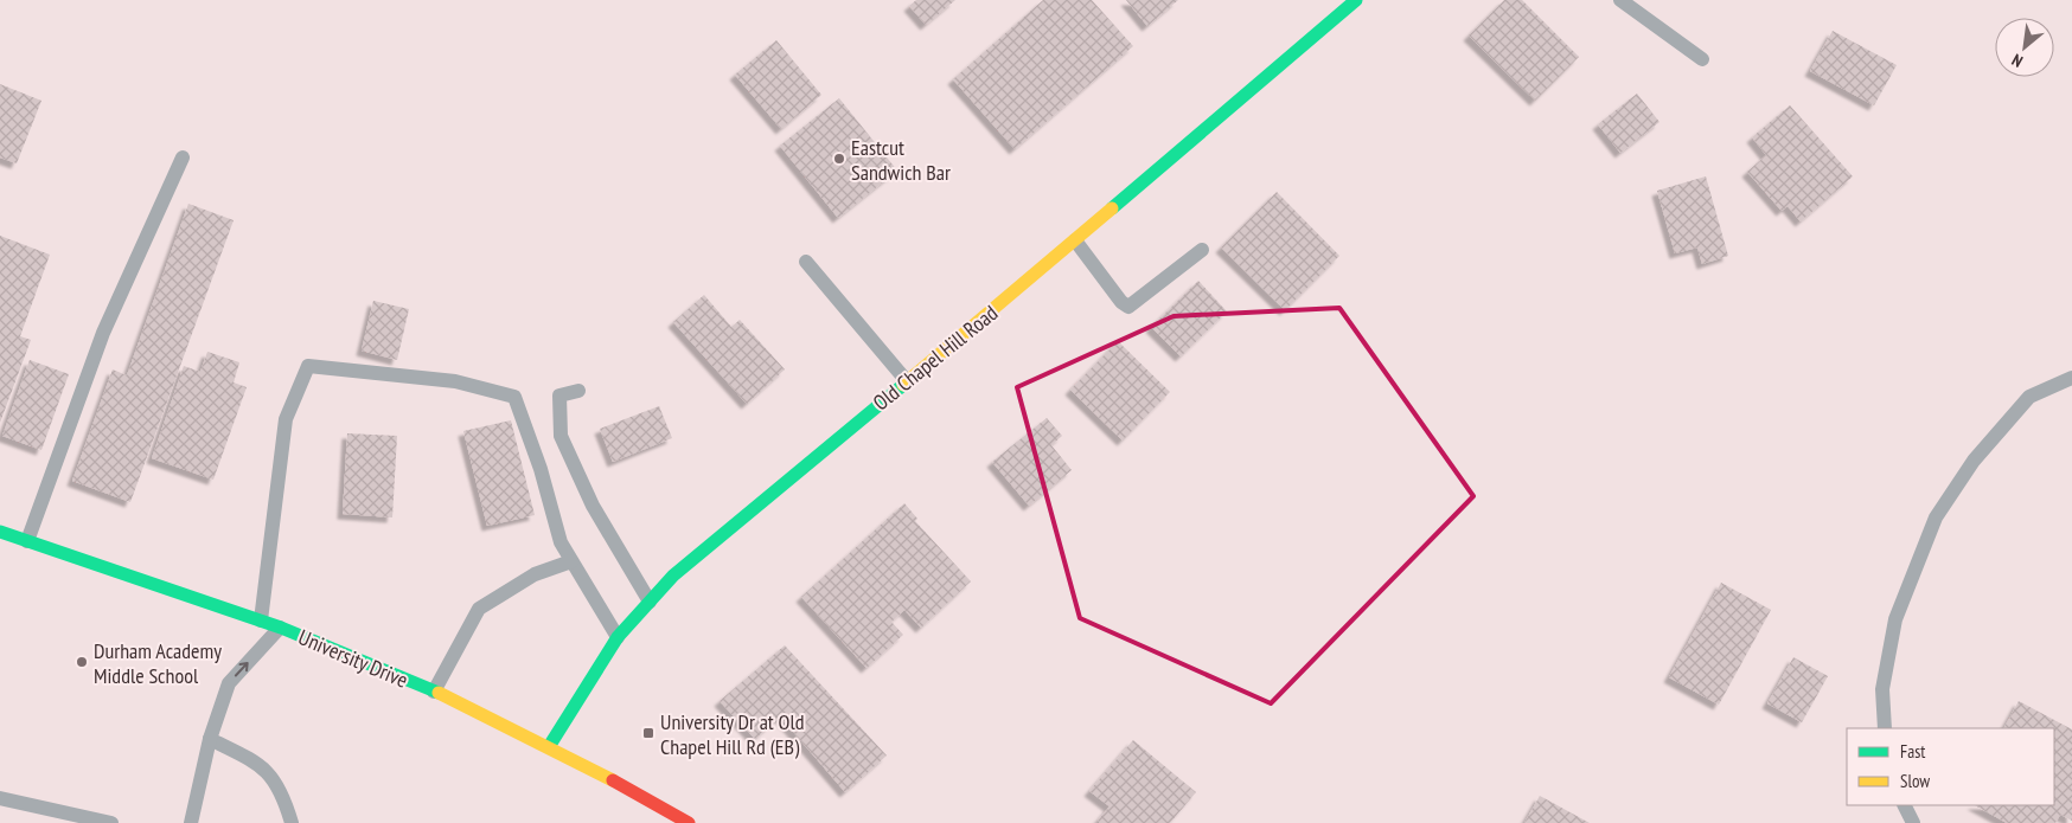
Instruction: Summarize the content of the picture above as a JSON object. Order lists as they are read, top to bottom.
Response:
{
  "streets": {
    "street": ["Old Chapel Hill Road", "University Drive"]
  },
  "crossings": [
    ["Old Chapel Hill Road", "University Drive"]
  ],
  "places": {
    "other": ["Eastcut Sandwich Bar", "Durham Academy Middle School"],
    "transit": ["University Dr at Old Chapel Hill Rd (EB)"]
  },
  "legend": ["Fast", "Slow"],
  "north": "bottom left"
}
